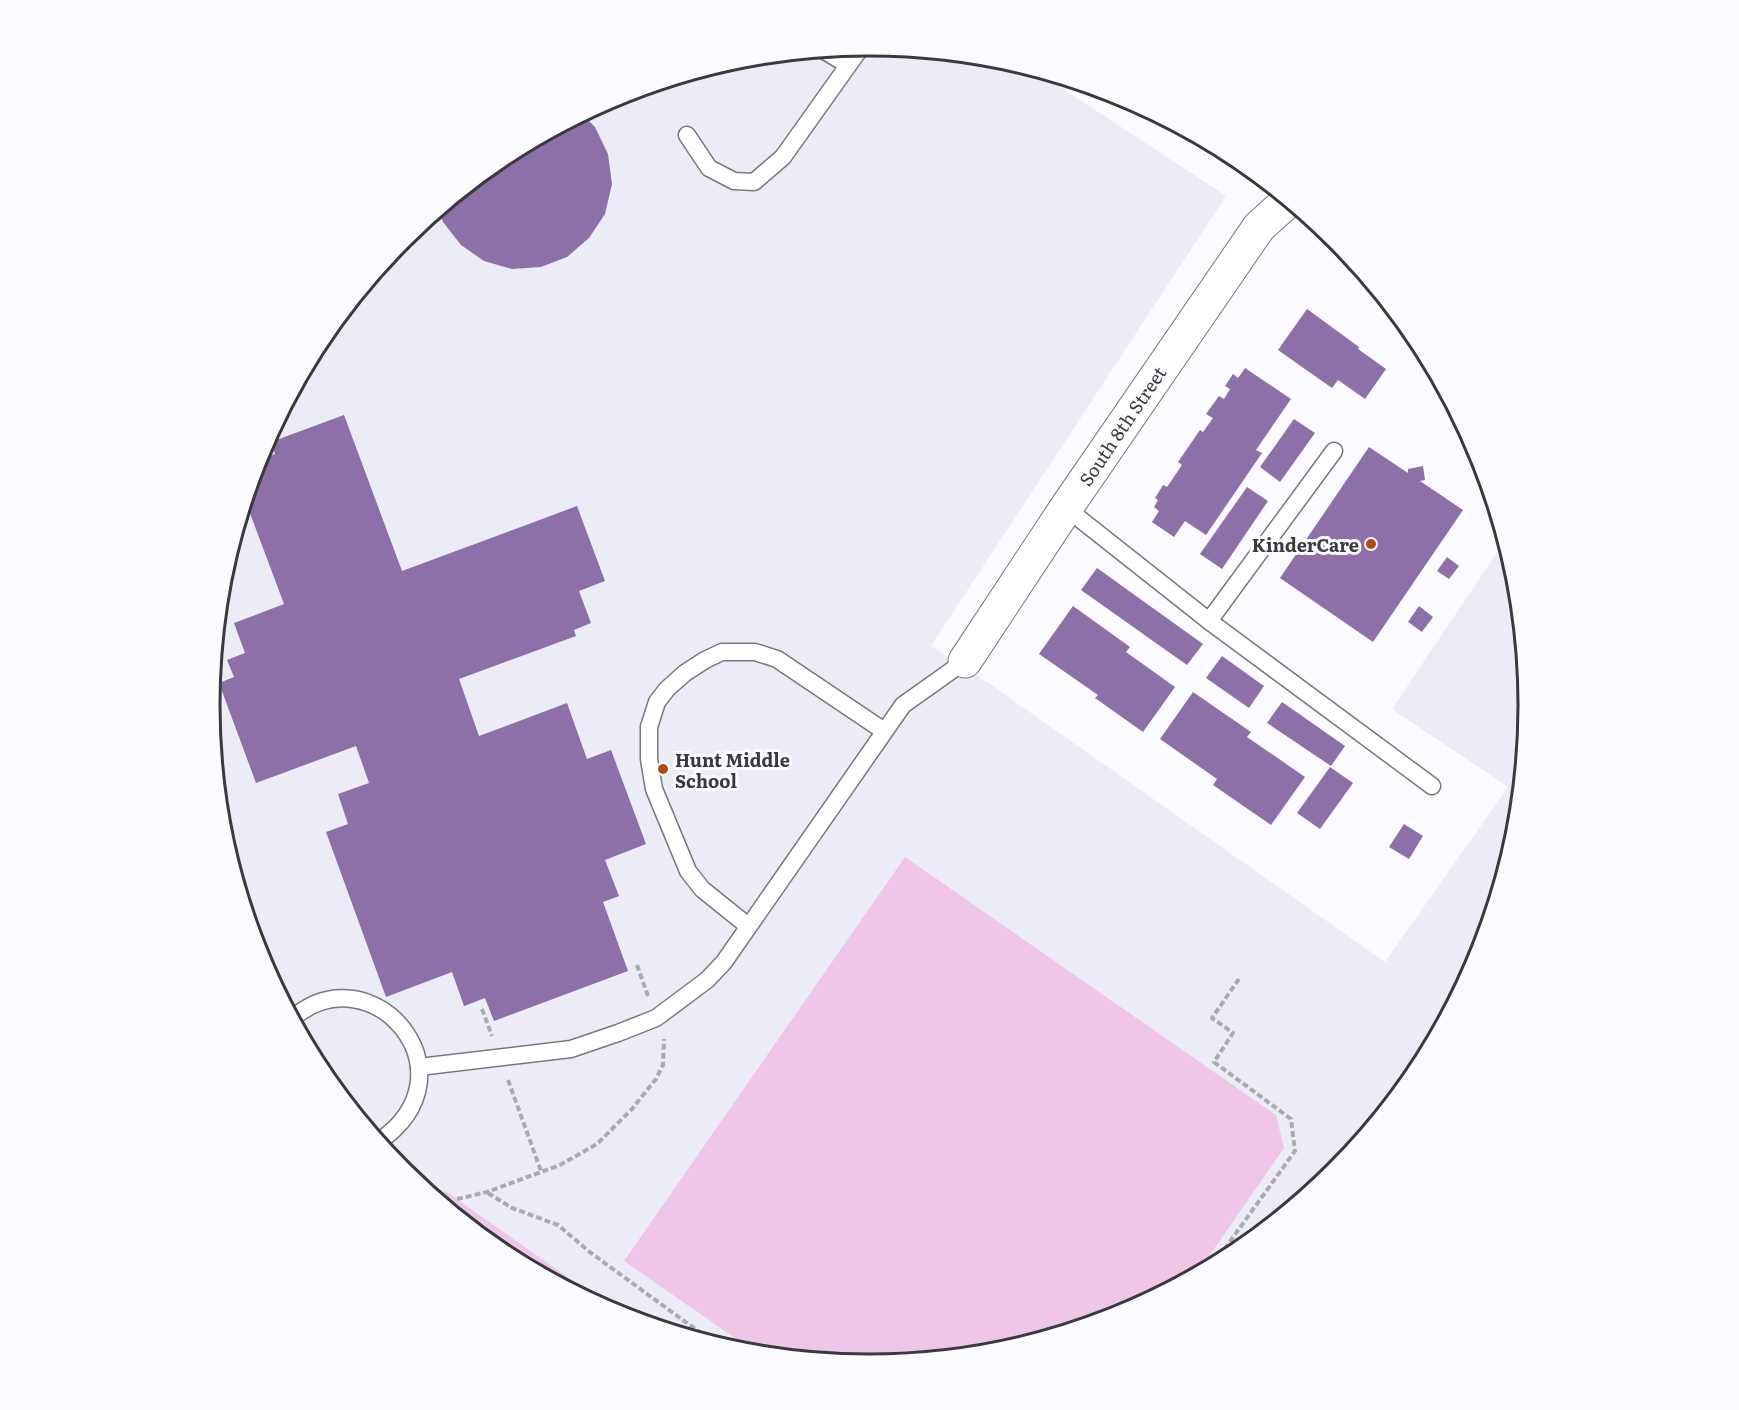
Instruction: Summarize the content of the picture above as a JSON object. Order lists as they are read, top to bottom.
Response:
{
  "streets": {
    "street": ["South 8th Street"]
  },
  "places": ["KinderCare", "Hunt Middle School"]
}
